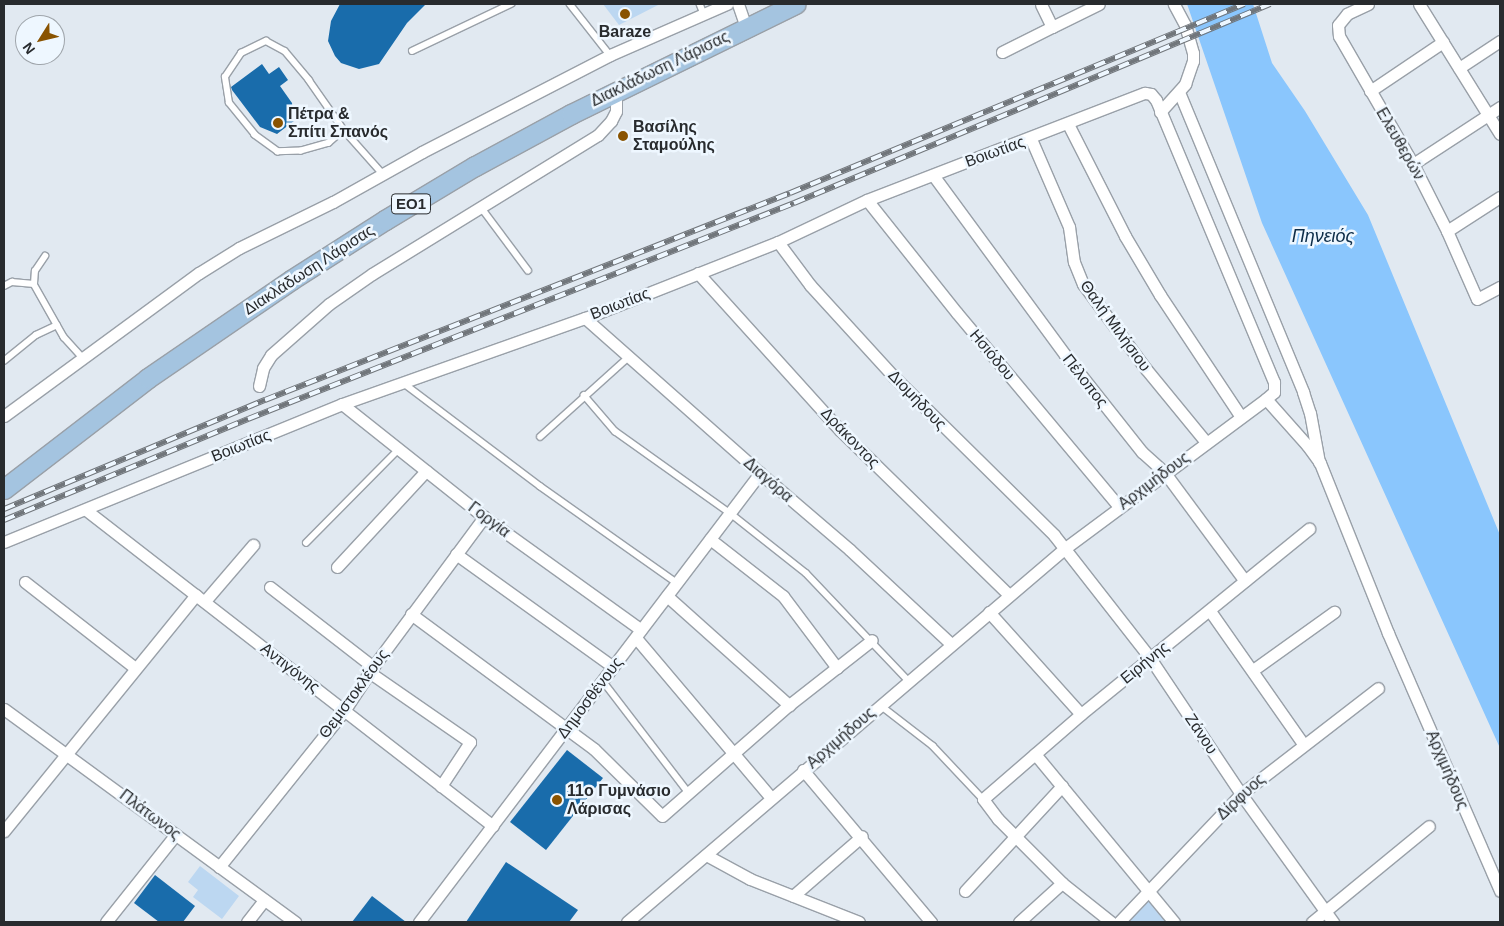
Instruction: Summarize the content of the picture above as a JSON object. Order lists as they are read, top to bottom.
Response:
{
  "streets": {
    "main road": ["Διακλάδωση Λάρισας", "ΕΟ1"],
    "street": [
      "Ελευθερών",
      "Βοιωτίας",
      "Θαλή Μιλήσιου",
      "Ησιόδου",
      "Πέλοπος",
      "Διομήδους",
      "Δράκοντος",
      "Διαγόρα",
      "Αρχιμήδους",
      "Γοργία",
      "Ειρήνης",
      "Αντιγόνης",
      "Θεμιστοκλέους",
      "Δημοσθένους",
      "Ζάνου",
      "Δίρφυος",
      "Πλάτωνος"
    ]
  },
  "crossings": [
    ["Βοιωτίας", "Θαλή Μιλήσιου"],
    ["Βοιωτίας", "Ησιόδου"],
    ["Βοιωτίας", "Πέλοπος"],
    ["Βοιωτίας", "Διομήδους"],
    ["Βοιωτίας", "Δράκοντος"],
    ["Βοιωτίας", "Διαγόρα"],
    ["Βοιωτίας", "Γοργία"],
    ["Βοιωτίας", "Αντιγόνης"],
    ["Θαλή Μιλήσιου", "Αρχιμήδους"],
    ["Ησιόδου", "Αρχιμήδους"],
    ["Πέλοπος", "Αρχιμήδους"],
    ["Πέλοπος", "Ειρήνης"],
    ["Διομήδους", "Αρχιμήδους"],
    ["Διομήδους", "Ζάνου"],
    ["Δράκοντος", "Αρχιμήδους"],
    ["Διαγόρα", "Αρχιμήδους"],
    ["Διαγόρα", "Δημοσθένους"],
    ["Αρχιμήδους", "Γοργία"],
    ["Αρχιμήδους", "Ζάνου"],
    ["Γοργία", "Θεμιστοκλέους"],
    ["Γοργία", "Δημοσθένους"],
    ["Ειρήνης", "Ζάνου"],
    ["Αντιγόνης", "Θεμιστοκλέους"],
    ["Αντιγόνης", "Δημοσθένους"],
    ["Θεμιστοκλέους", "Πλάτωνος"],
    ["Ζάνου", "Δίρφυος"]
  ],
  "water": ["Πηνειός"],
  "places": [
    "Baraze",
    "Πέτρα & Σπίτι Σπανός",
    "Βασίλης Σταμούλης",
    "11ο Γυμνάσιο Λάρισας"
  ],
  "north": "bottom left"
}
